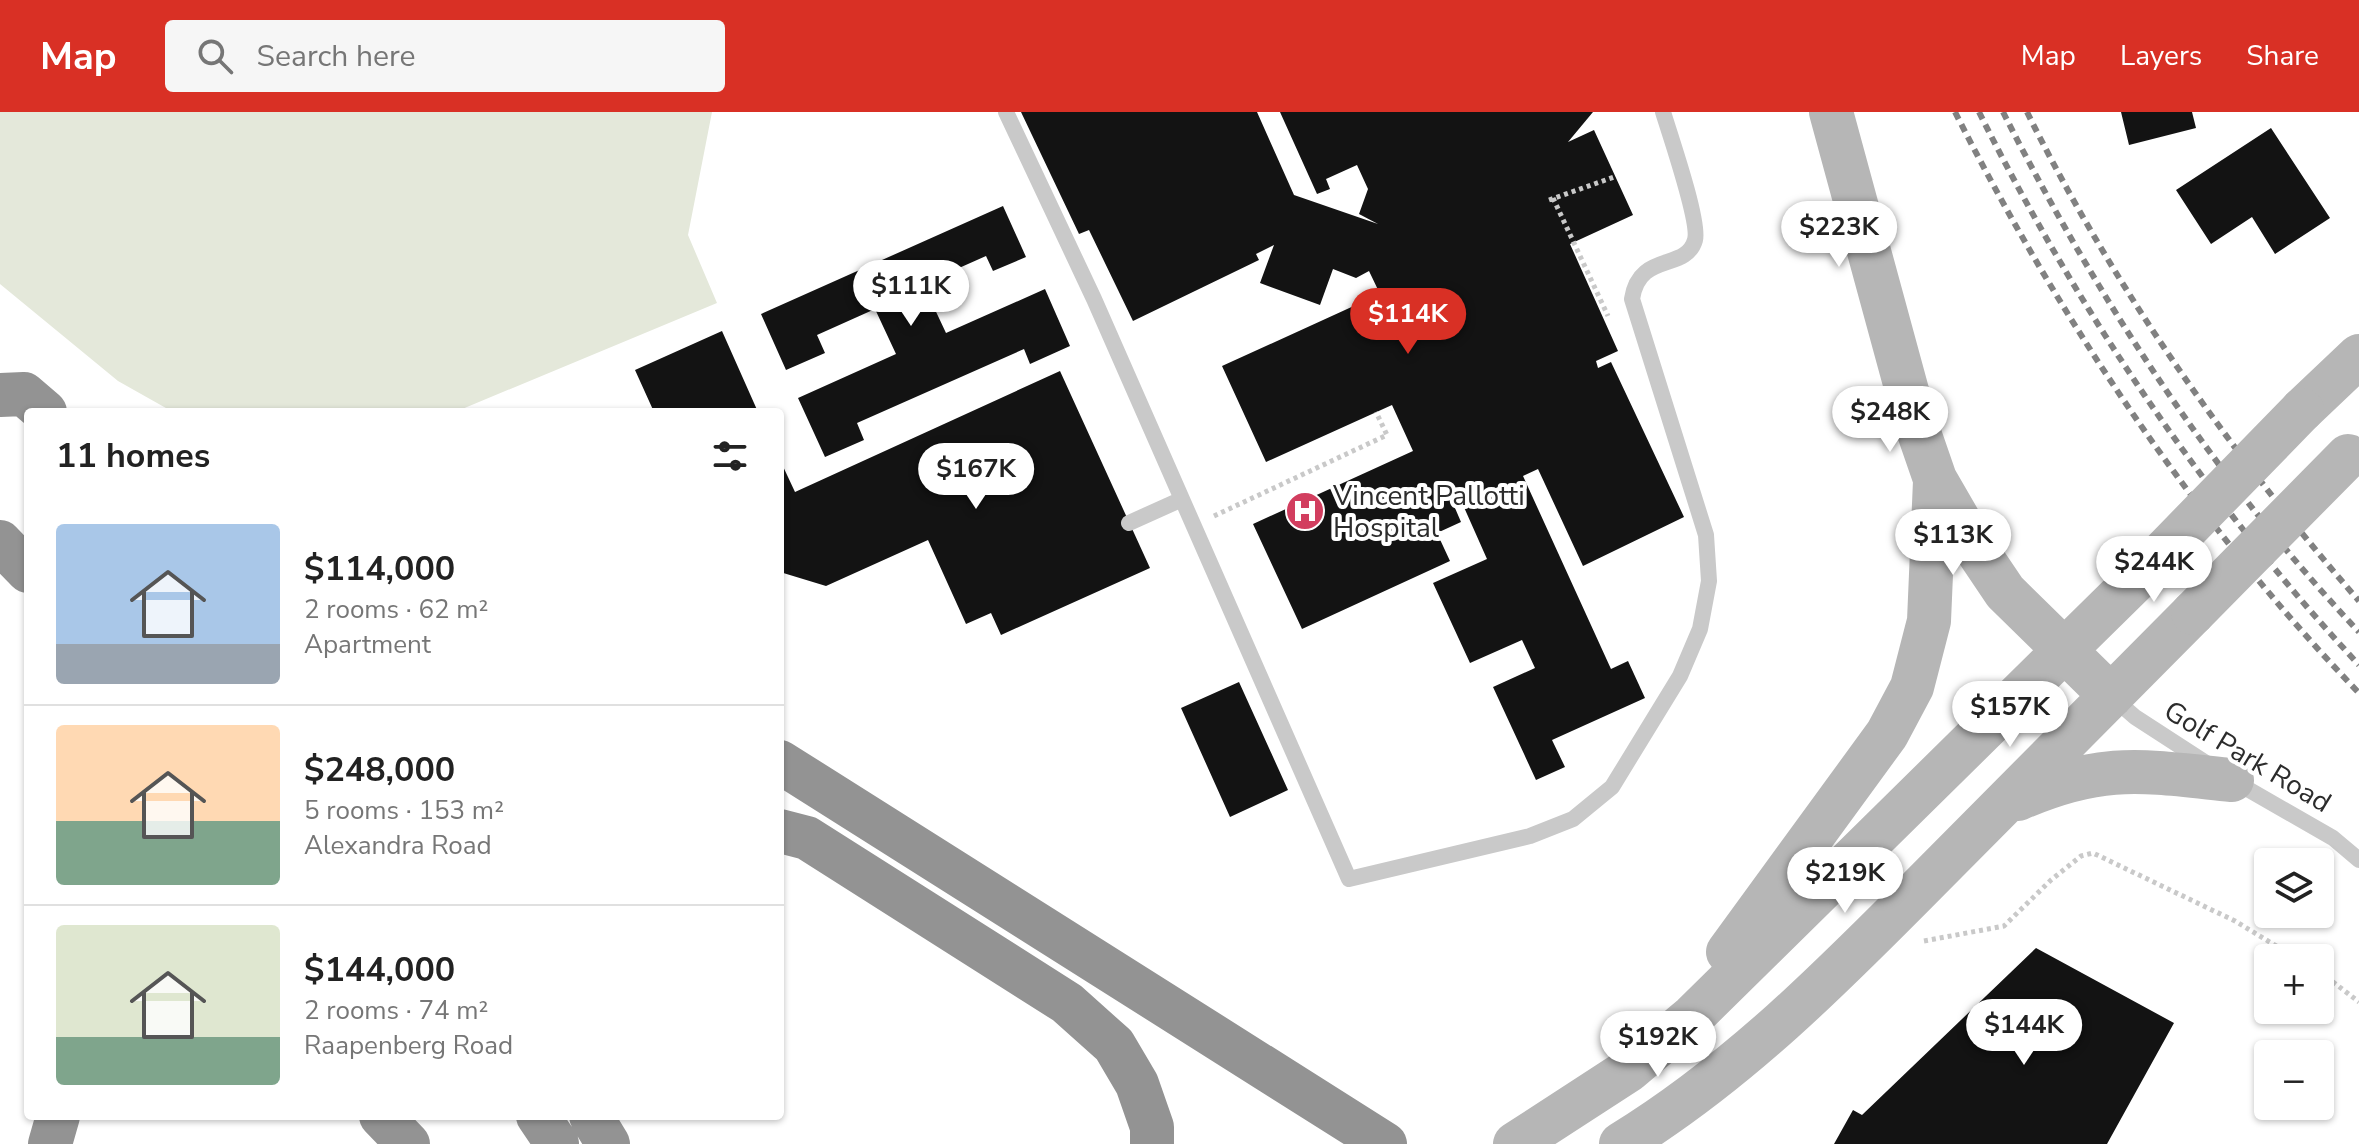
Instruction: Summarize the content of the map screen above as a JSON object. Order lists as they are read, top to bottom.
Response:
{
  "streets": {
    "lane": ["Golf Park Road"]
  },
  "places": {
    "hospital": ["Vincent Pallotti Hospital"]
  },
  "page": {
    "header": "Map",
    "search": "Search here",
    "nav": ["Map", "Layers", "Share"],
    "price": [
      "$223K",
      "$111K",
      "$114K",
      "$248K",
      "$167K",
      "$113K",
      "$244K",
      "$157K",
      "$219K",
      "$144K",
      "$192K"
    ],
    "heading": "11 homes",
    "list": [
      {
        "name": "$114,000",
        "note": "2 rooms · 62 m² · Apartment"
      },
      {
        "name": "$248,000",
        "note": "5 rooms · 153 m² · Alexandra Road"
      },
      {
        "name": "$144,000",
        "note": "2 rooms · 74 m² · Raapenberg Road"
      }
    ],
    "map_buttons": ["+", "−"]
  }
}
